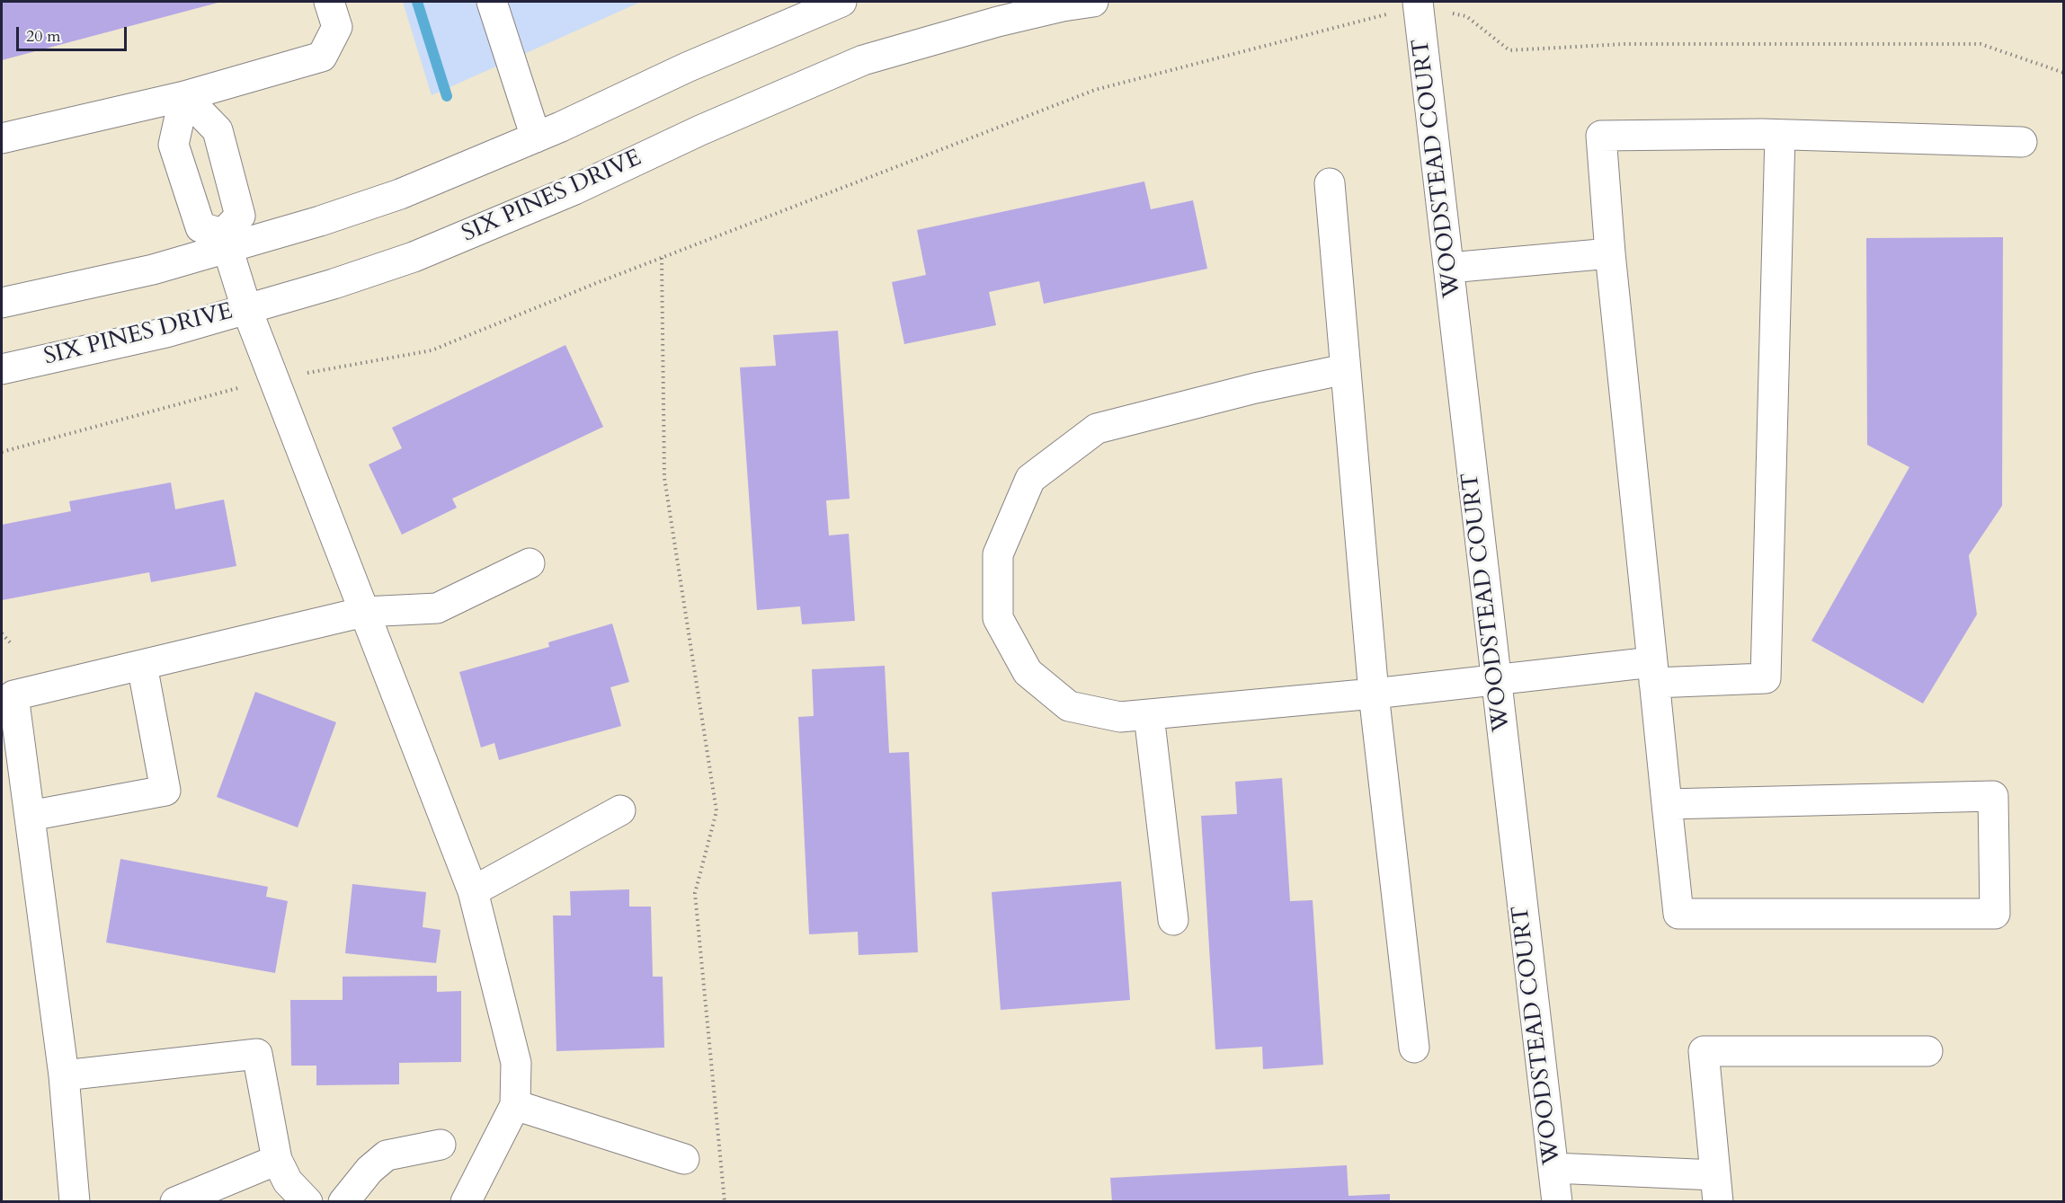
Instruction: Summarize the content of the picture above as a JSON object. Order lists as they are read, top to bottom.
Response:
{
  "streets": {
    "street": ["WOODSTEAD COURT", "SIX PINES DRIVE"]
  },
  "scale_bar": "20 m"
}
